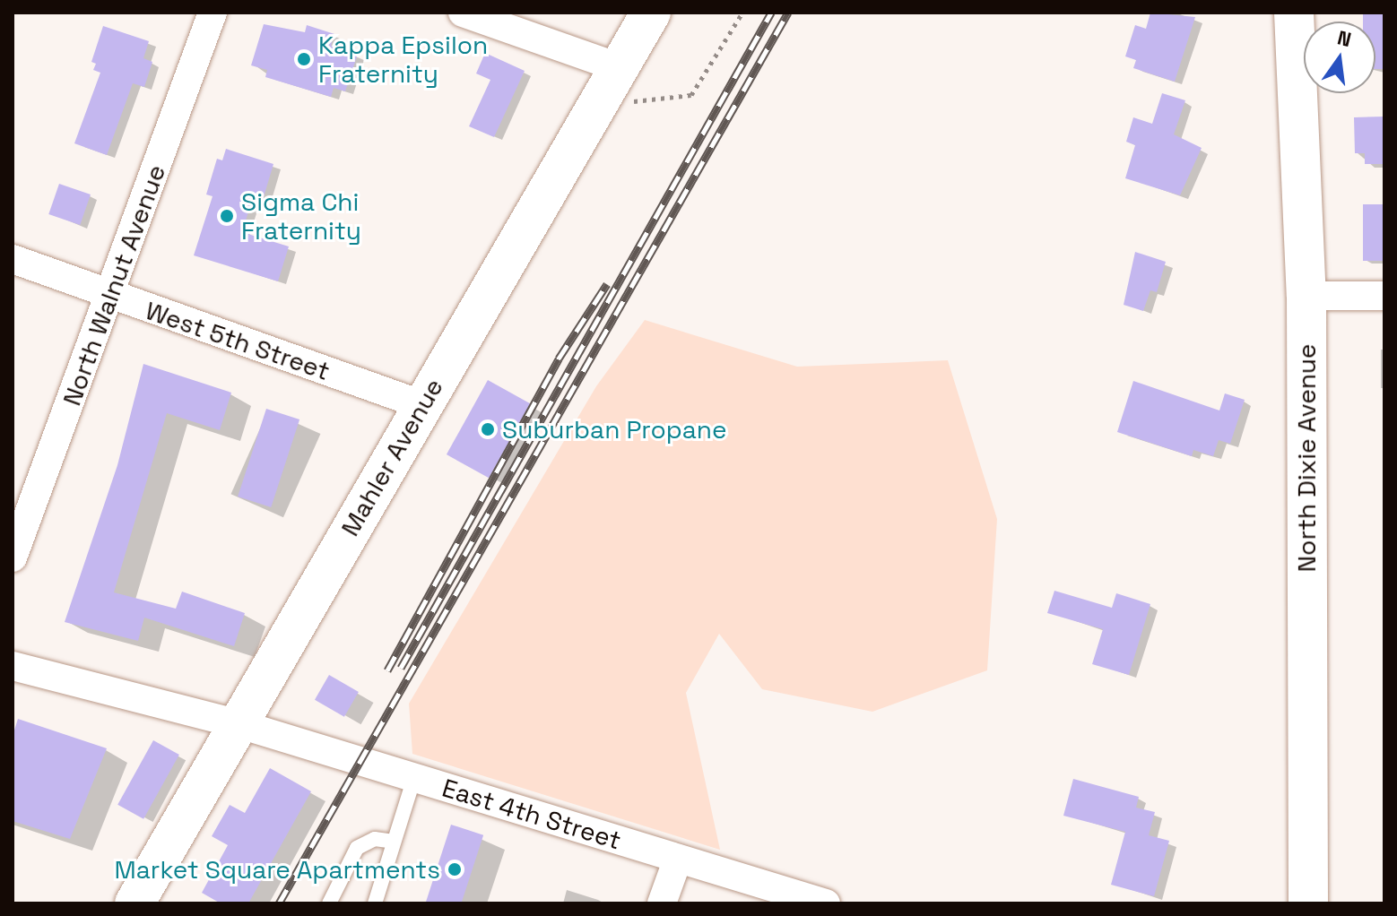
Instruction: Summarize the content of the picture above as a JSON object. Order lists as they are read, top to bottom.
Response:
{
  "streets": {
    "street": [
      "North Walnut Avenue",
      "West 5th Street",
      "Mahler Avenue",
      "North Dixie Avenue",
      "East 4th Street"
    ]
  },
  "crossings": [
    ["North Walnut Avenue", "West 5th Street"],
    ["West 5th Street", "Mahler Avenue"],
    ["Mahler Avenue", "East 4th Street"]
  ],
  "places": [
    "Kappa Epsilon Fraternity",
    "Sigma Chi Fraternity",
    "Suburban Propane",
    "Market Square Apartments"
  ],
  "north": "top"
}
